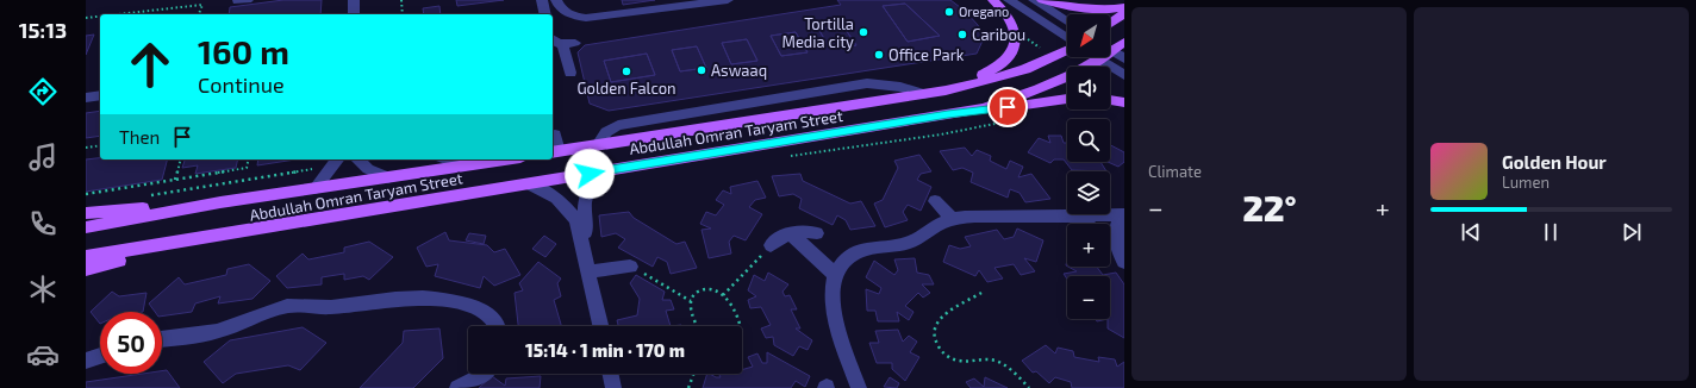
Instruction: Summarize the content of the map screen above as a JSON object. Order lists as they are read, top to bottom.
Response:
{
  "streets": {
    "main road": ["Abdullah Omran Taryam Street"]
  },
  "places": [
    "Oregano",
    "Tortilla Media city",
    "Caribou",
    "Office Park",
    "Aswaaq",
    "Golden Falcon"
  ],
  "north": "bottom left",
  "page": {
    "tabs": "15:13",
    "tile": "Climate",
    "map_buttons": ["+", "−"],
    "turn": ["160 m", "Continue"],
    "then": "Then",
    "song": ["Golden Hour", "Lumen"],
    "heat": ["−", "22°", "+"],
    "limit": "50",
    "trip": "15:14 · 1 min · 170 m"
  }
}
